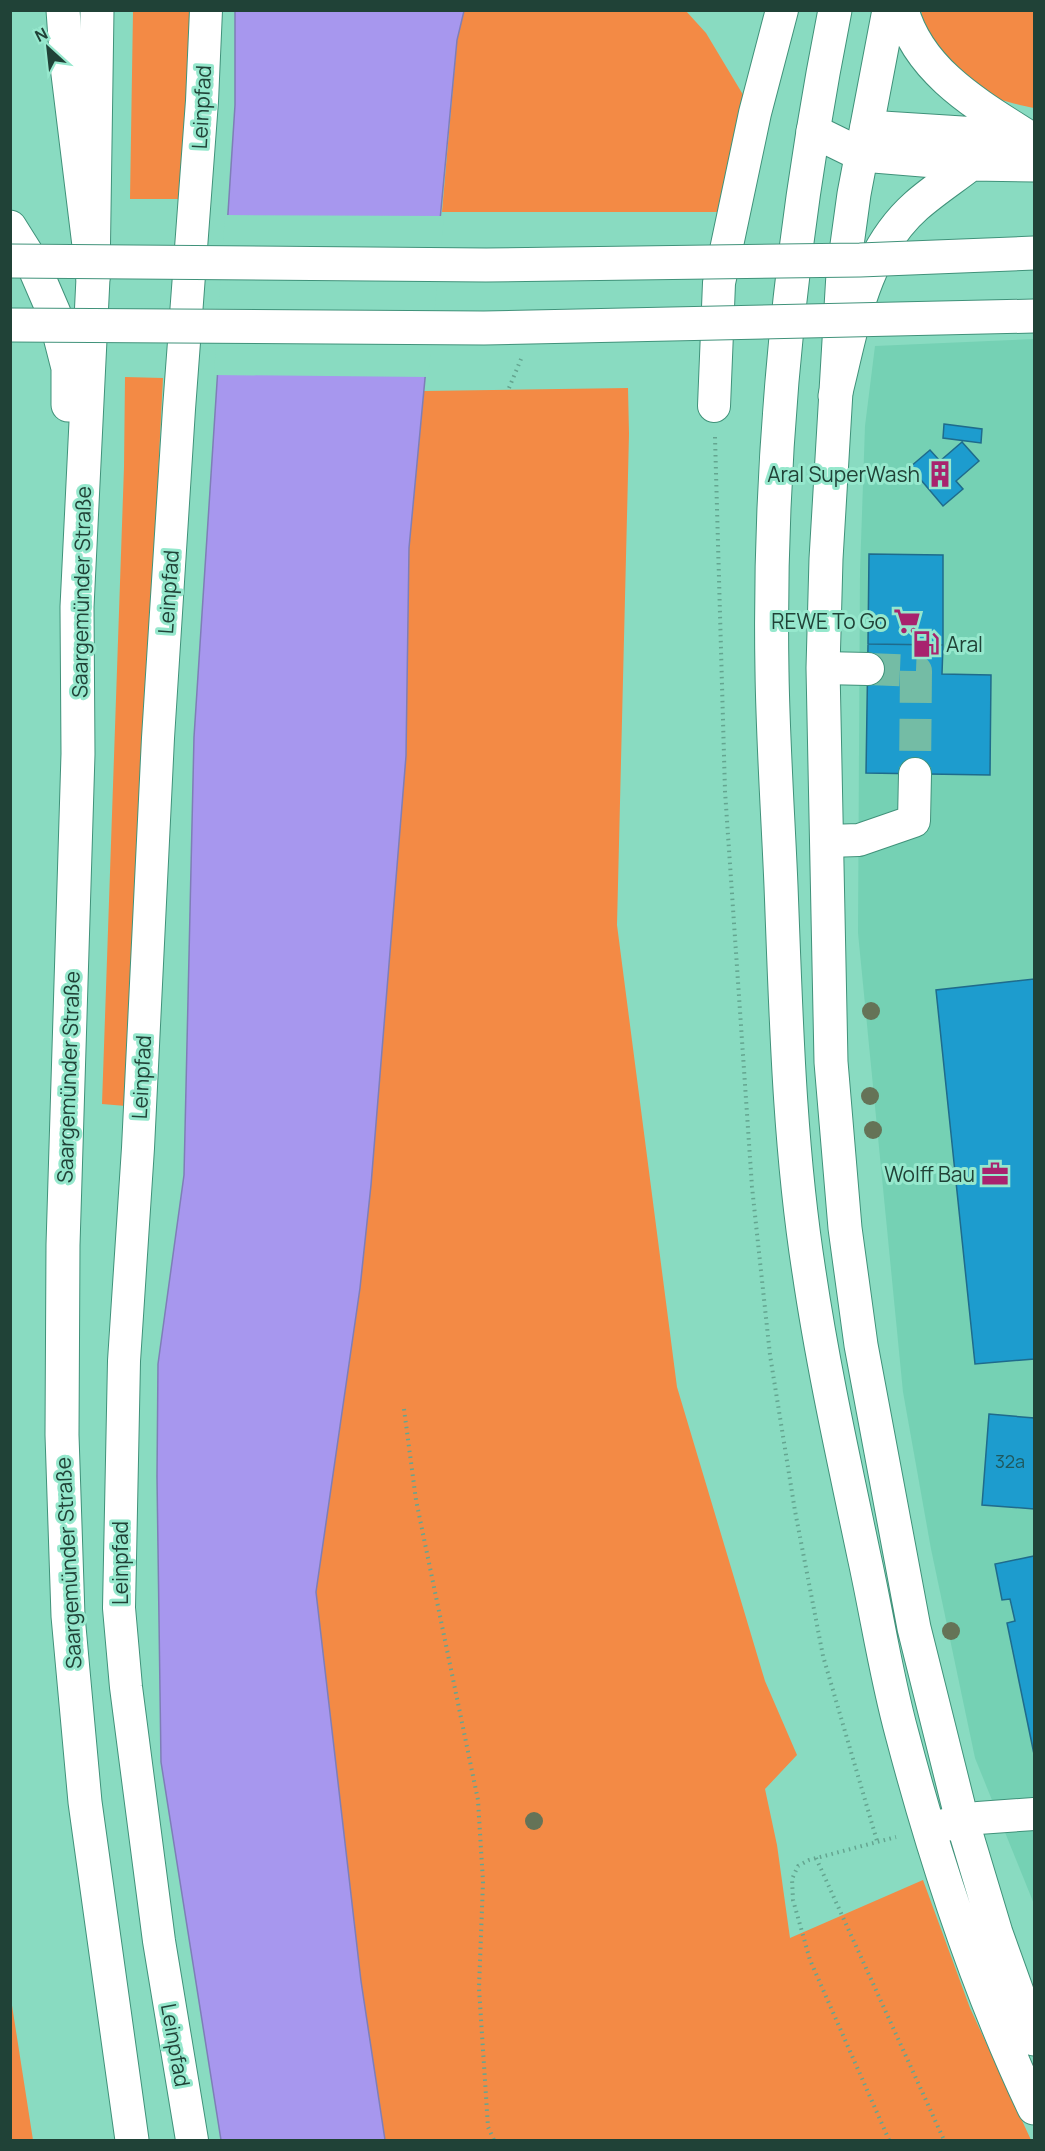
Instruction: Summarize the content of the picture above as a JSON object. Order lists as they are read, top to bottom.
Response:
{
  "streets": {
    "main road": ["Saargemünder Straße"],
    "street": ["Leinpfad"]
  },
  "places": {
    "building": ["Aral SuperWash"],
    "supermarket": ["REWE To Go"],
    "fuel station": ["Aral"],
    "office": ["Wolff Bau"]
  },
  "house_numbers": ["32a"],
  "north": "top left"
}
